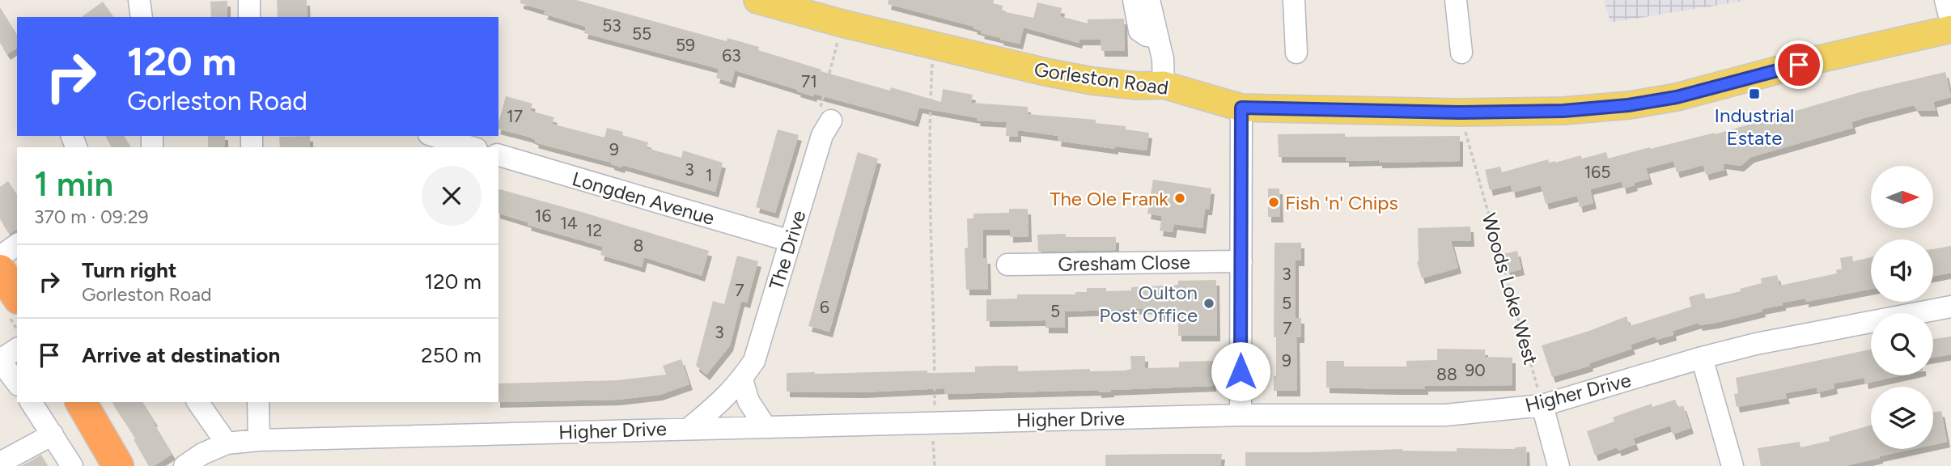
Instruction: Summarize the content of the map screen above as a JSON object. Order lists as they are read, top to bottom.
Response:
{
  "streets": {
    "main road": ["Gorleston Road"],
    "street": [
      "Longden Avenue",
      "The Drive",
      "Gresham Close",
      "Higher Drive"
    ],
    "path": ["Woods Loke West"]
  },
  "crossings": [
    ["Gorleston Road", "Woods Loke West"],
    ["Longden Avenue", "The Drive"],
    ["The Drive", "Higher Drive"],
    ["Woods Loke West", "Higher Drive"]
  ],
  "places": {
    "transit": ["Industrial Estate"],
    "other": ["The Ole Frank", "Fish 'n' Chips", "Oulton Post Office"]
  },
  "house_numbers": [
    "53",
    "55",
    "59",
    "63",
    "71",
    "17",
    "9",
    "3",
    "165",
    "1",
    "16",
    "14",
    "12",
    "8",
    "3",
    "7",
    "5",
    "6",
    "5",
    "7",
    "3",
    "9",
    "90",
    "88"
  ],
  "north": "right",
  "page": {
    "turn": ["120 m", "Gorleston Road"],
    "heading": ["1 min", "370 m · 09:29"],
    "list": [
      {
        "name": "Turn right",
        "note": "Gorleston Road",
        "value": "120 m"
      },
      {
        "name": "Arrive at destination",
        "value": "250 m"
      }
    ]
  }
}
